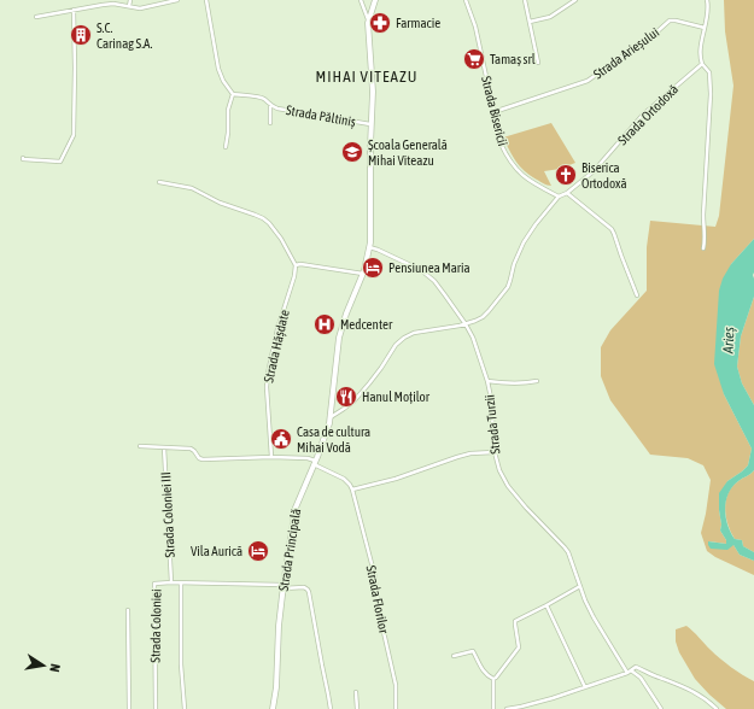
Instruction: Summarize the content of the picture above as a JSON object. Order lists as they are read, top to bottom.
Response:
{
  "streets": {
    "main road": ["Strada Principală"],
    "street": [
      "Strada Arieșului",
      "Strada Bisericii",
      "Strada Ortodoxă",
      "Strada Păltiniș",
      "Strada Hășdate",
      "Strada Turzii",
      "Strada Coloniei III",
      "Strada Florilor",
      "Strada Coloniei"
    ]
  },
  "crossings": [
    ["Strada Arieșului", "Strada Bisericii"],
    ["Strada Bisericii", "Strada Ortodoxă"],
    ["Strada Ortodoxă", "Strada Turzii"],
    ["Strada Ortodoxă", "Strada Principală"],
    ["Strada Păltiniș", "Strada Principală"],
    ["Strada Turzii", "Strada Principală"],
    ["Strada Coloniei III", "Strada Coloniei"],
    ["Strada Principală", "Strada Coloniei"]
  ],
  "districts": ["MIHAI VITEAZU"],
  "water": ["Arieș"],
  "places": {
    "pharmacy": ["Farmacie"],
    "building": ["S.C. Carinag S.A."],
    "supermarket": ["Tamaș srl"],
    "school or university": ["Școala Generală Mihai Viteazu"],
    "church": ["Biserica Ortodoxă"],
    "hotel": ["Pensiunea Maria", "Vila Aurică"],
    "hospital": ["Medcenter"],
    "restaurant": ["Hanul Moților"],
    "public building": ["Casa de cultura Mihai Vodă"]
  },
  "north": "right"
}
